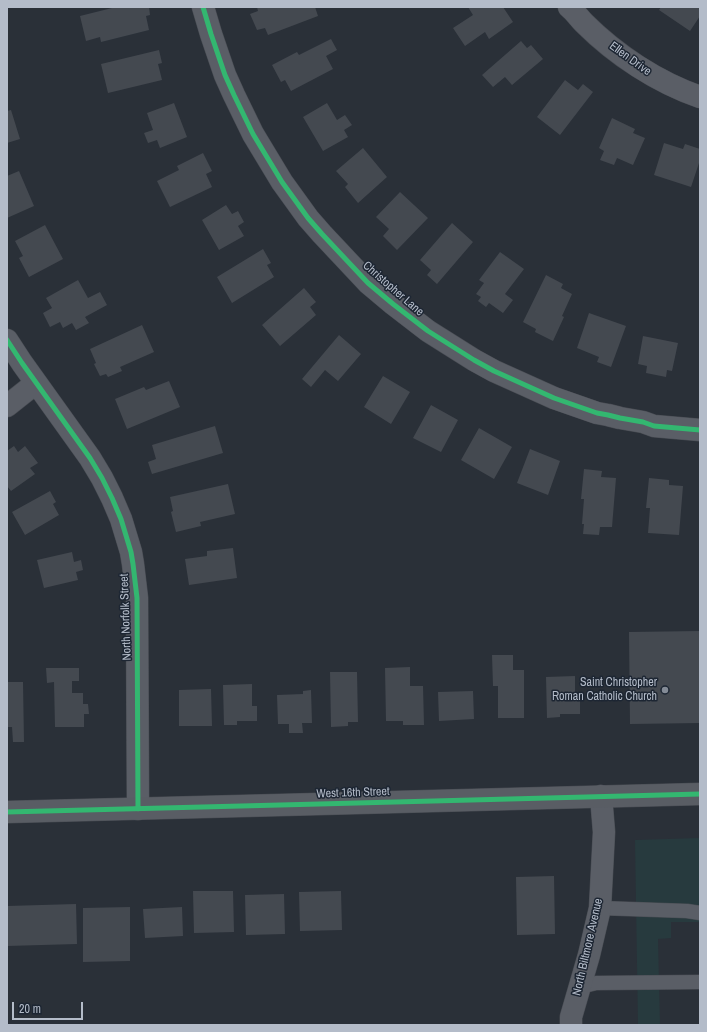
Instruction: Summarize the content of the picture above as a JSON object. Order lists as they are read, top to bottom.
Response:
{
  "streets": {
    "street": [
      "Ellen Drive",
      "Christopher Lane",
      "North Norfolk Street",
      "West 16th Street",
      "North Biltmore Avenue"
    ]
  },
  "crossings": [
    ["North Norfolk Street", "West 16th Street"],
    ["West 16th Street", "North Biltmore Avenue"]
  ],
  "places": ["Saint Christopher Roman Catholic Church"],
  "scale_bar": "20 m"
}
